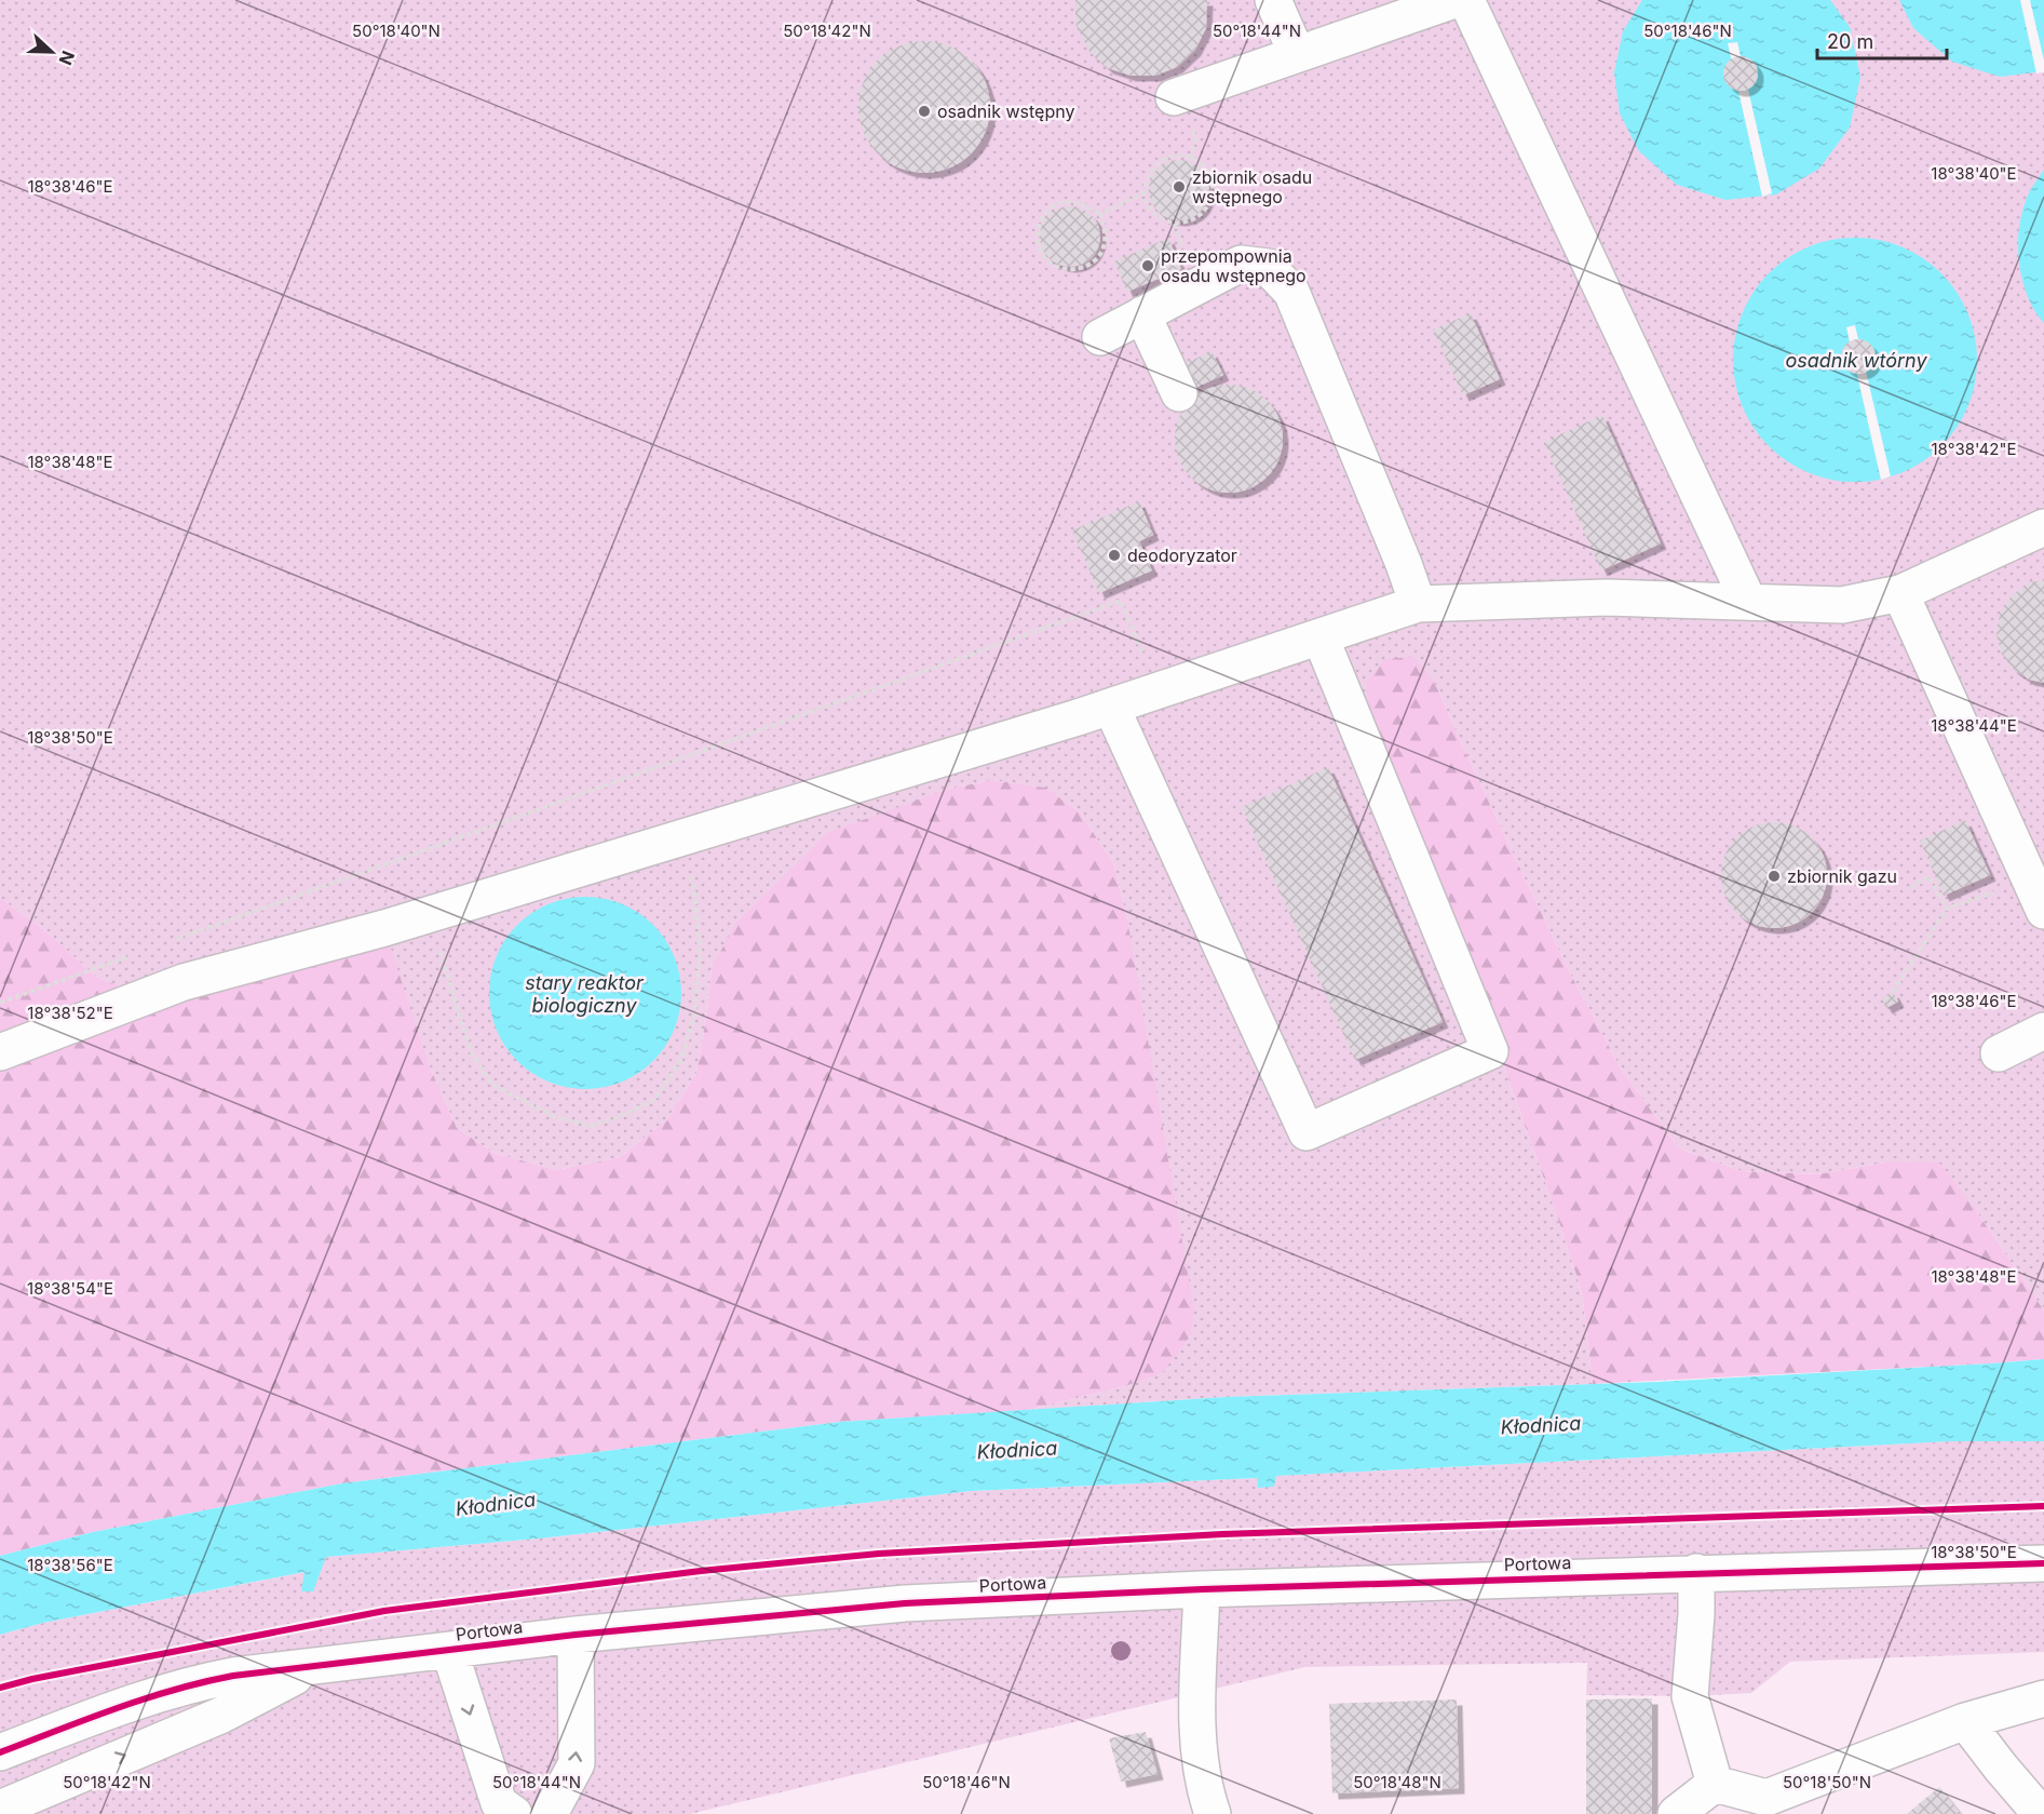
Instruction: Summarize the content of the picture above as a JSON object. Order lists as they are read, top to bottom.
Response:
{
  "streets": {
    "street": ["Portowa"]
  },
  "water": ["osadnik wtórny", "stary reaktor biologiczny", "Kłodnica"],
  "places": [
    "osadnik wstępny",
    "zbiornik osadu wstępnego",
    "przepompownia osadu wstępnego",
    "deodoryzator",
    "zbiornik gazu"
  ],
  "scale_bar": "20 m",
  "north": "right",
  "coordinates": [
    "50°18'42\"N",
    "50°18'44\"N",
    "50°18'46\"N",
    "50°18'40\"N",
    "18°38'40\"E",
    "18°38'46\"E",
    "18°38'42\"E",
    "18°38'48\"E",
    "18°38'44\"E",
    "18°38'50\"E",
    "18°38'52\"E",
    "18°38'54\"E",
    "18°38'56\"E",
    "50°18'48\"N",
    "50°18'50\"N"
  ]
}
